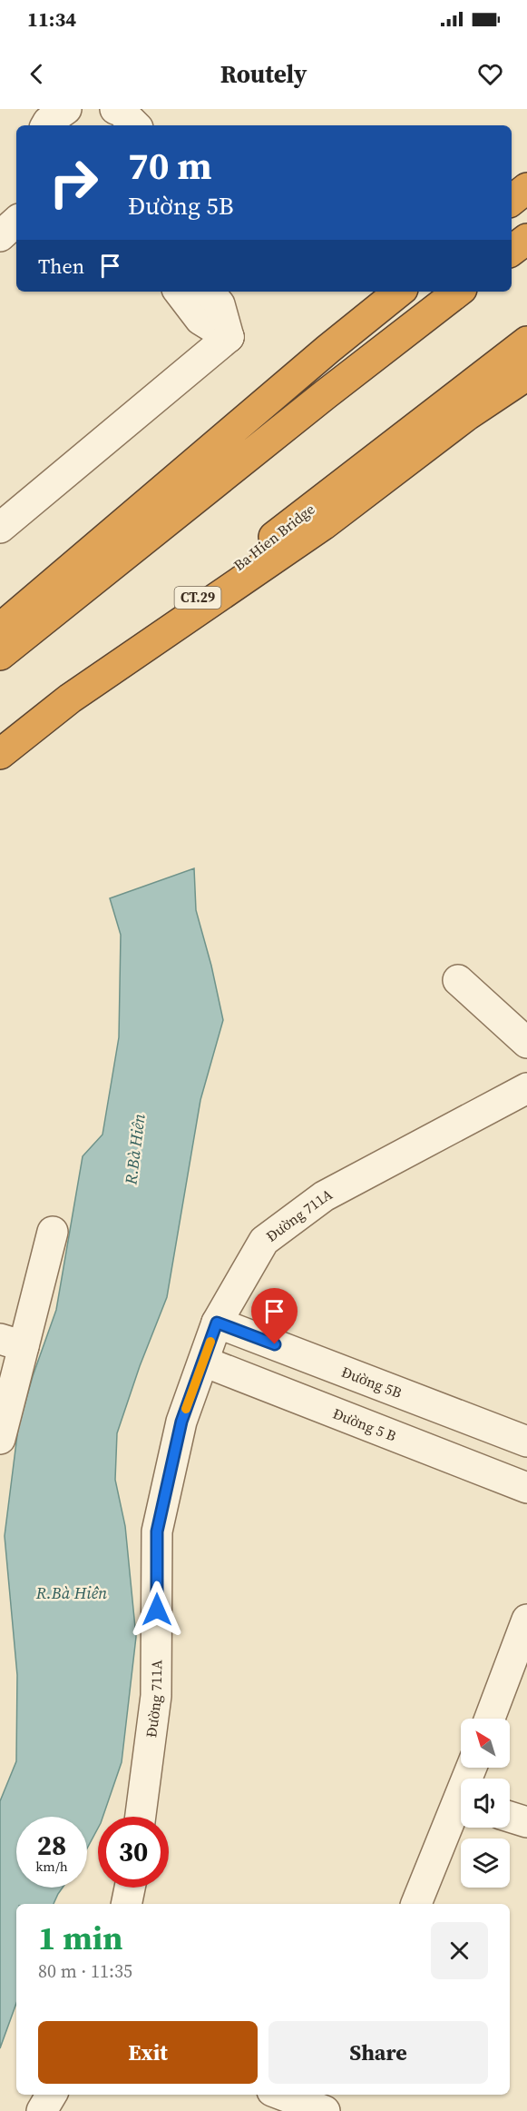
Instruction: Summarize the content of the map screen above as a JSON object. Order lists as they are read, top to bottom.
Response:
{
  "streets": {
    "highway": ["Ba Hien Bridge", "CT.29"],
    "street": ["Đường 711A", "Đường 5B", "Đường 5 B"]
  },
  "crossings": [
    ["Ba Hien Bridge", "CT.29"],
    ["Đường 711A", "Đường 5B"],
    ["Đường 711A", "Đường 5 B"]
  ],
  "water": ["R.Bà Hiên"],
  "north": "top left",
  "page": {
    "status": "11:34",
    "header": "Routely",
    "turn": ["70 m", "Đường 5B"],
    "then": "Then",
    "speed": "28 km/h",
    "limit": "30",
    "heading": ["1 min", "80 m · 11:35"],
    "buttons": ["Exit", "Share"]
  }
}
